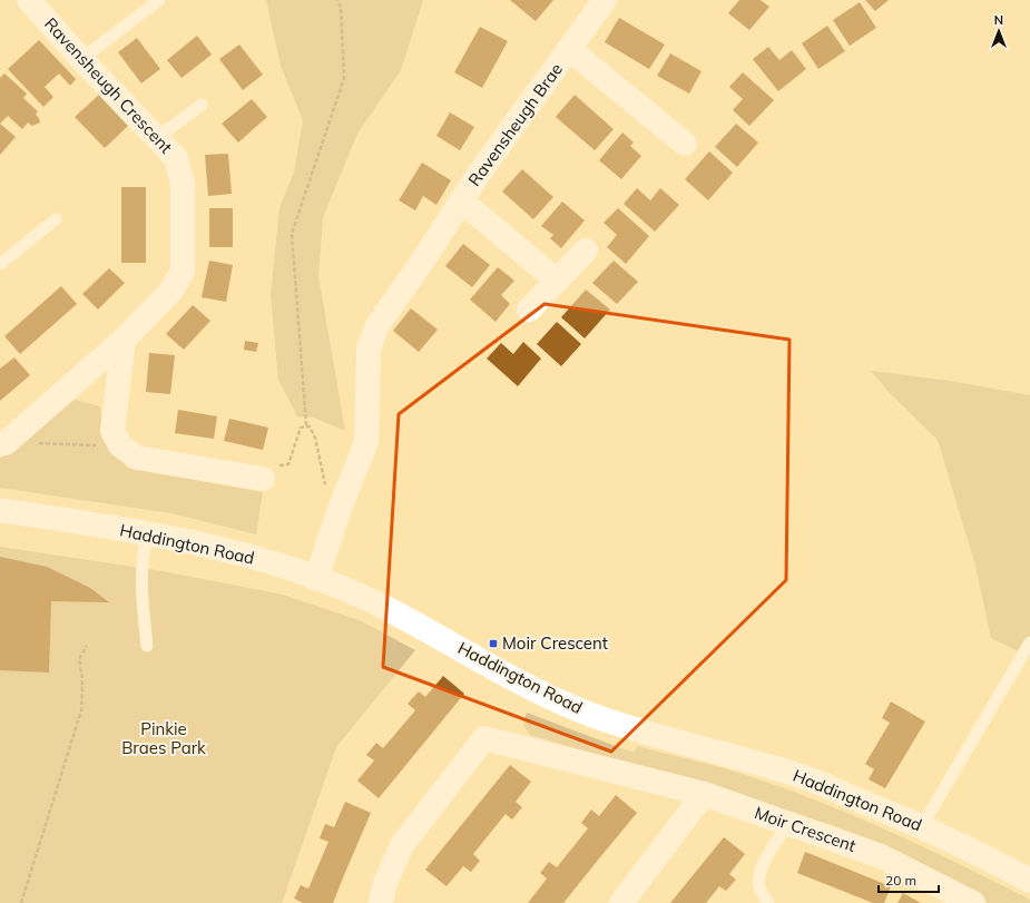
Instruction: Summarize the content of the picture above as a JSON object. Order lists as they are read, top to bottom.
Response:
{
  "streets": {
    "street": [
      "Ravensheugh Crescent",
      "Ravensheugh Brae",
      "Haddington Road",
      "Moir Crescent"
    ]
  },
  "crossings": [
    ["Ravensheugh Brae", "Haddington Road"]
  ],
  "parks": ["Pinkie Braes Park"],
  "places": {
    "transit": ["Moir Crescent"]
  },
  "scale_bar": "20 m",
  "north": "top"
}
